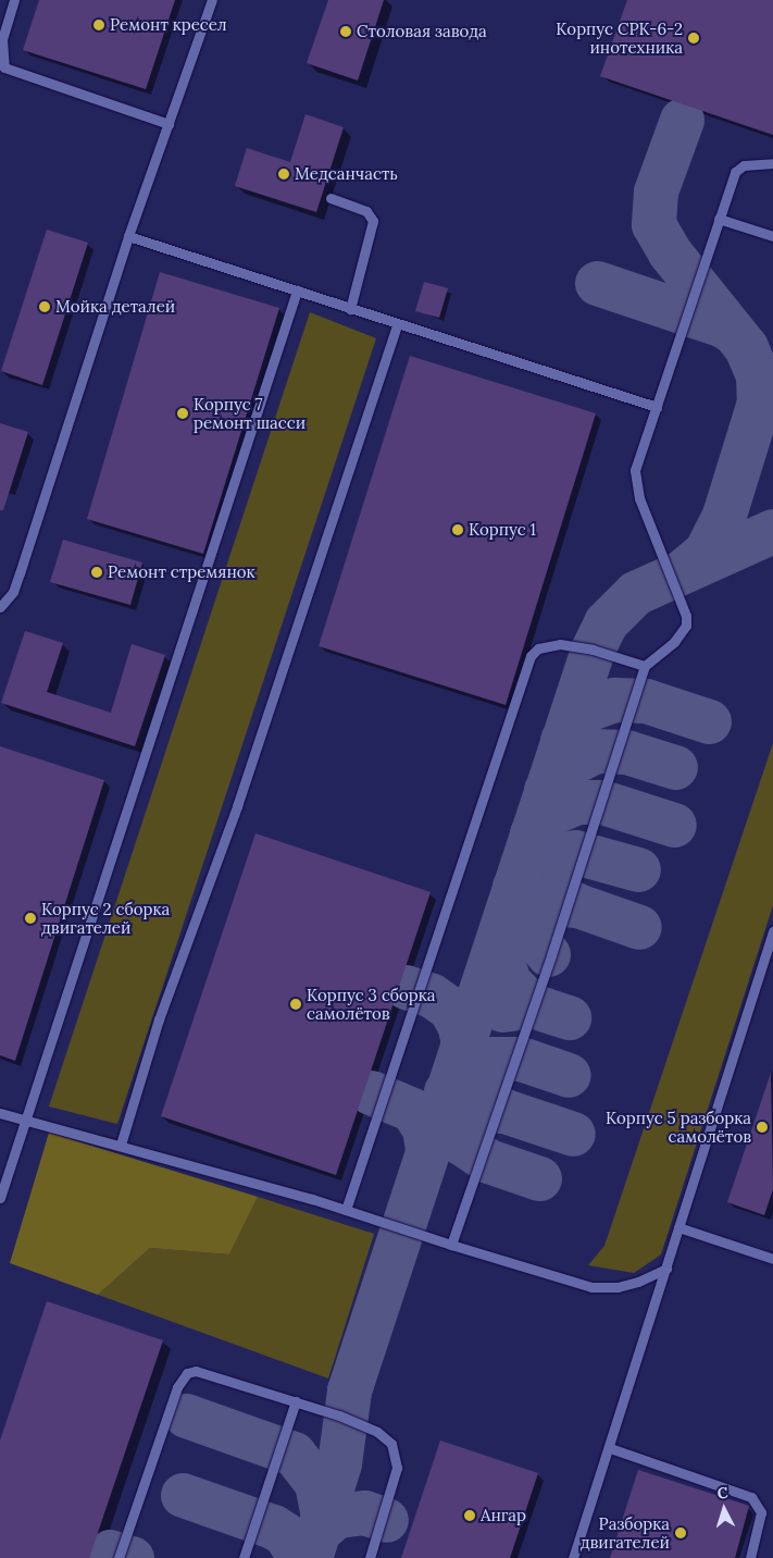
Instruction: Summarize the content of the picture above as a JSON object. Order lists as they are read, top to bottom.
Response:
{
  "places": [
    "Ремонт кресел",
    "Столовая завода",
    "Корпус СРК-6-2 инотехника",
    "Медсанчасть",
    "Мойка деталей",
    "Корпус 7 ремонт шасси",
    "Корпус 1",
    "Ремонт стремянок",
    "Корпус 2 сборка двигателей",
    "Корпус 3 сборка самолётов",
    "Корпус 5 разборка самолётов",
    "Ангар",
    "Разборка двигателей"
  ],
  "north": "top"
}
